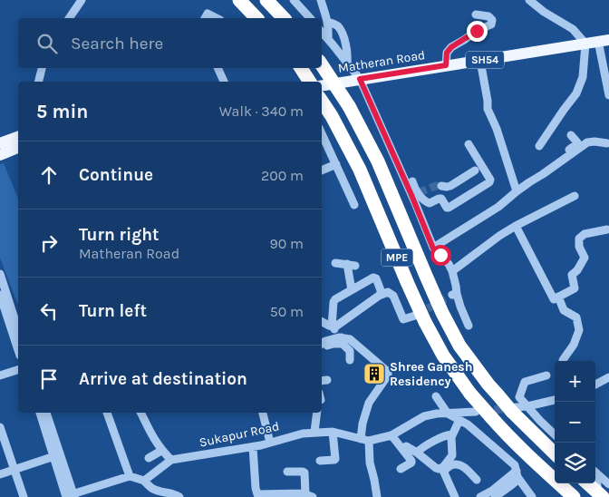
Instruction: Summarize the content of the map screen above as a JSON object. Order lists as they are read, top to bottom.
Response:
{
  "streets": {
    "highway": ["MPE"],
    "main road": ["SH54", "Matheran Road"],
    "street": ["Sukapur Road"]
  },
  "places": {
    "building": ["Shree Ganesh Residency"]
  },
  "page": {
    "search": "Search here",
    "heading": ["5 min", "Walk · 340 m"],
    "list": [
      ["Continue", "200 m"],
      ["Turn right", "Matheran Road", "90 m"],
      ["Turn left", "50 m"],
      "Arrive at destination"
    ],
    "map_buttons": ["+", "−"]
  }
}
